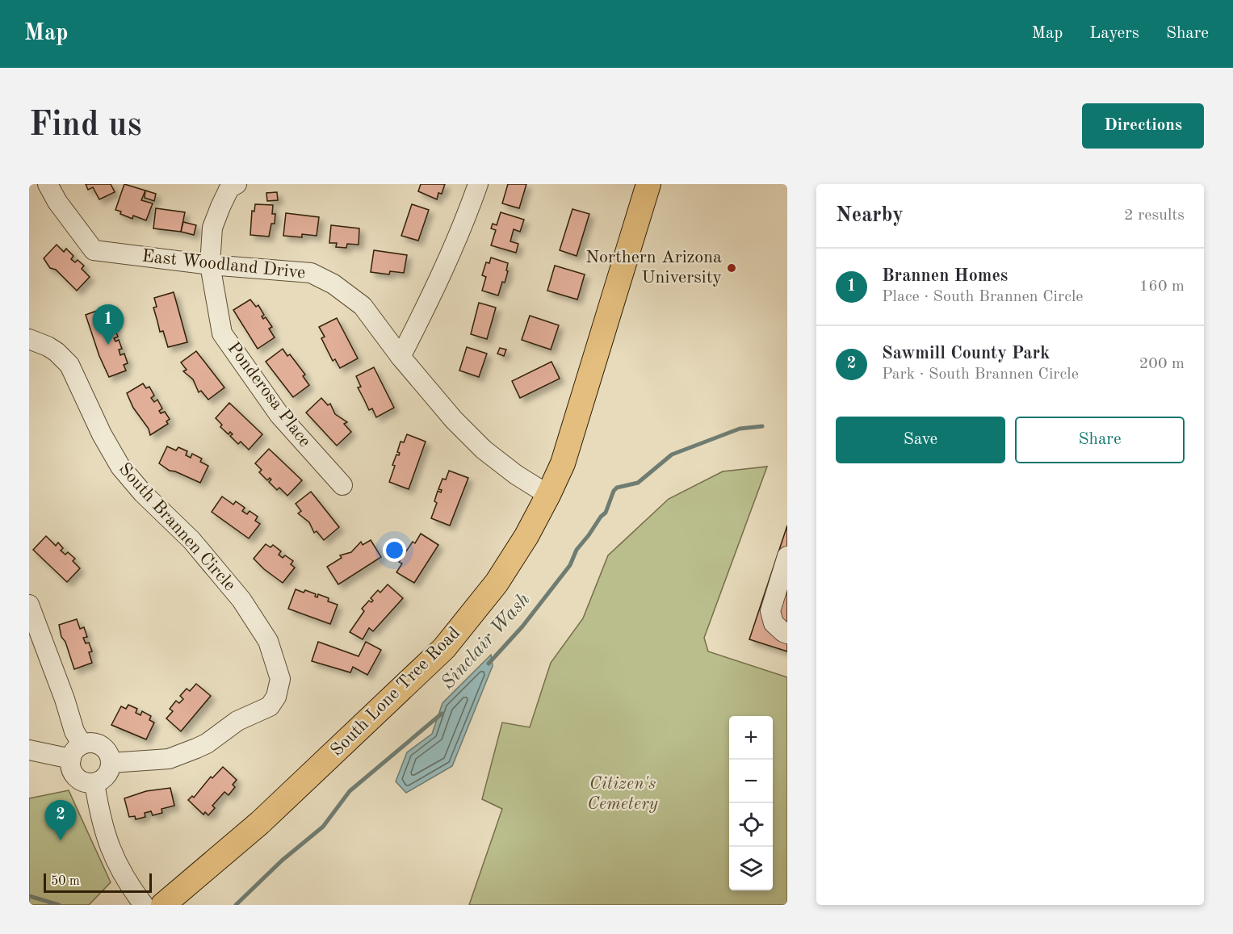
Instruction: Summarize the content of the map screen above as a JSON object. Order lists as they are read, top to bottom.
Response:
{
  "streets": {
    "main road": ["South Lone Tree Road"],
    "street": ["East Woodland Drive", "Ponderosa Place", "South Brannen Circle"]
  },
  "crossings": [
    ["East Woodland Drive", "Ponderosa Place"],
    ["East Woodland Drive", "South Lone Tree Road"]
  ],
  "water": ["Sinclair Wash"],
  "parks": ["Citizen's Cemetery"],
  "places": ["Northern Arizona University"],
  "scale_bar": "50 m",
  "page": {
    "header": "Map",
    "nav": ["Map", "Layers", "Share"],
    "buttons": [
      "Directions",
      ["Save", "Share"]
    ],
    "title": "Find us",
    "heading": ["Nearby", "2 results"],
    "list": [
      {
        "mark": "1",
        "name": "Brannen Homes",
        "note": "Place · South Brannen Circle",
        "value": "160 m"
      },
      {
        "mark": "2",
        "name": "Sawmill County Park",
        "note": "Park · South Brannen Circle",
        "value": "200 m"
      }
    ],
    "pins": ["1", "2"],
    "map_buttons": ["+", "−"],
    "scale": "50 m"
  }
}
